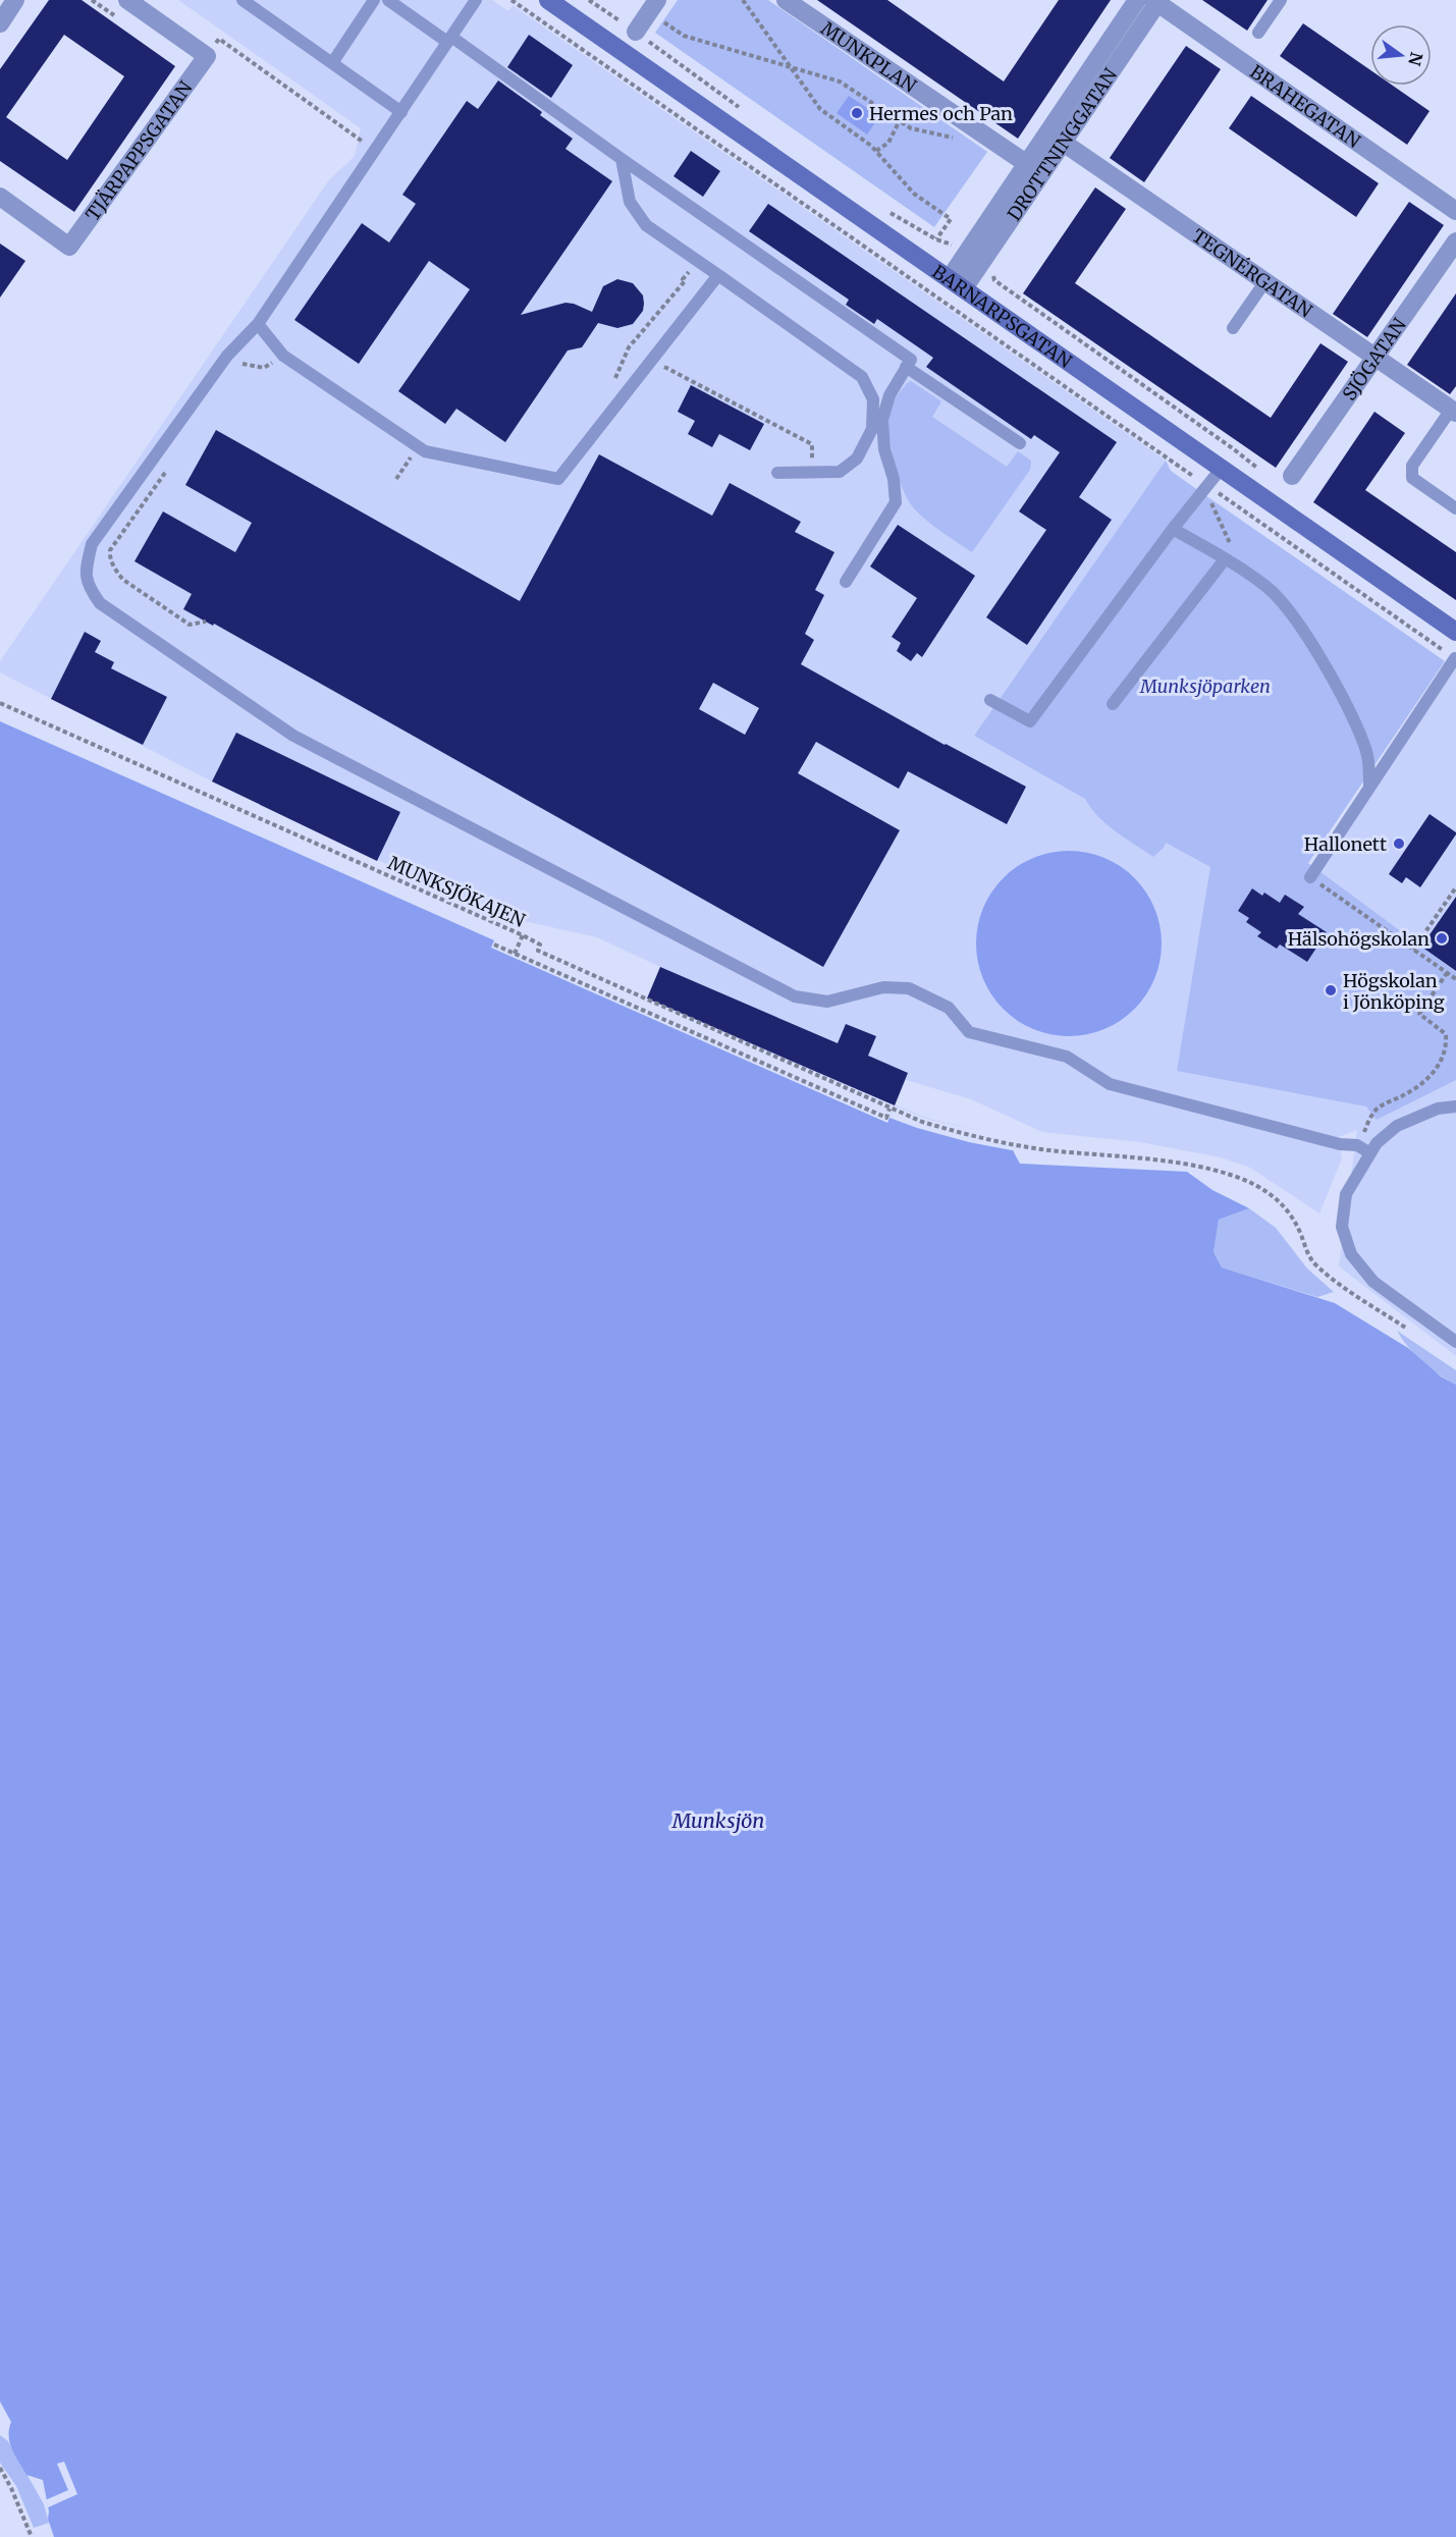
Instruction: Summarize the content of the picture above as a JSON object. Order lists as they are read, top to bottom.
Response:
{
  "streets": {
    "main road": ["BARNARPSGATAN"],
    "street": [
      "MUNKPLAN",
      "BRAHEGATAN",
      "DROTTNINGGATAN",
      "TJÄRPAPPSGATAN",
      "TEGNÉRGATAN",
      "SJÖGATAN"
    ],
    "path": ["MUNKSJÖKAJEN"]
  },
  "crossings": [
    ["MUNKPLAN", "DROTTNINGGATAN"],
    ["BRAHEGATAN", "DROTTNINGGATAN"],
    ["DROTTNINGGATAN", "TEGNÉRGATAN"],
    ["DROTTNINGGATAN", "BARNARPSGATAN"],
    ["TEGNÉRGATAN", "SJÖGATAN"]
  ],
  "water": ["Munksjön"],
  "parks": ["Munksjöparken"],
  "places": [
    "Hermes och Pan",
    "Hallonett",
    "Hälsohögskolan",
    "Högskolan i Jönköping"
  ],
  "north": "right"
}
